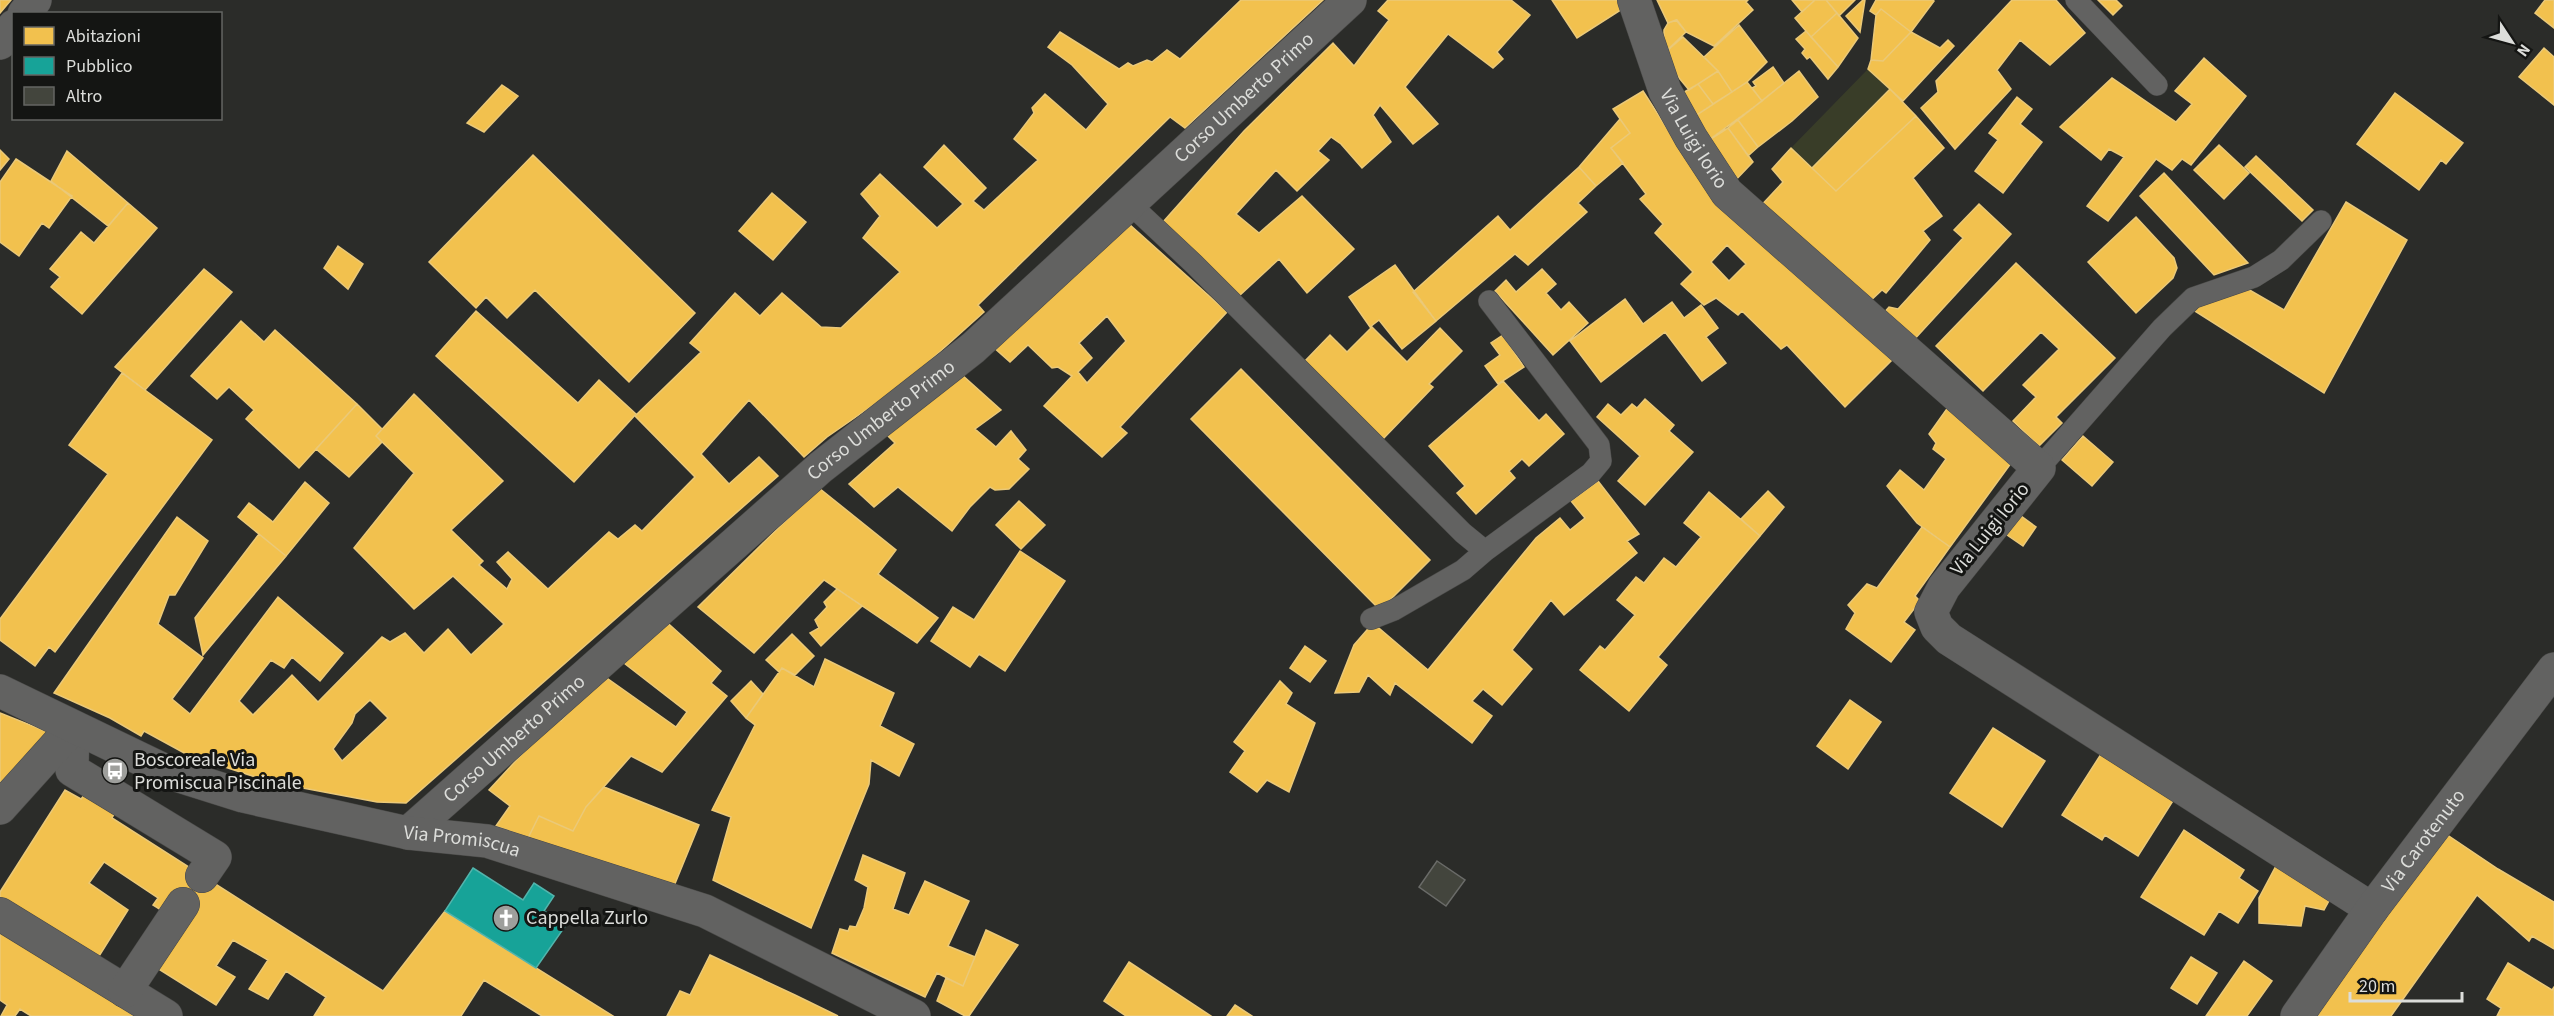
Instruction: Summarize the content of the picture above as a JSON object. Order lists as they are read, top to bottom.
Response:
{
  "streets": {
    "street": [
      "Corso Umberto Primo",
      "Via Luigi Iorio",
      "Via Carotenuto",
      "Via Promiscua"
    ]
  },
  "crossings": [
    ["Corso Umberto Primo", "Via Promiscua"],
    ["Via Luigi Iorio", "Via Carotenuto"]
  ],
  "places": {
    "bus stop": ["Boscoreale Via Promiscua Piscinale"],
    "church": ["Cappella Zurlo"]
  },
  "legend": ["Abitazioni", "Pubblico", "Altro"],
  "scale_bar": "20 m",
  "north": "bottom right"
}
